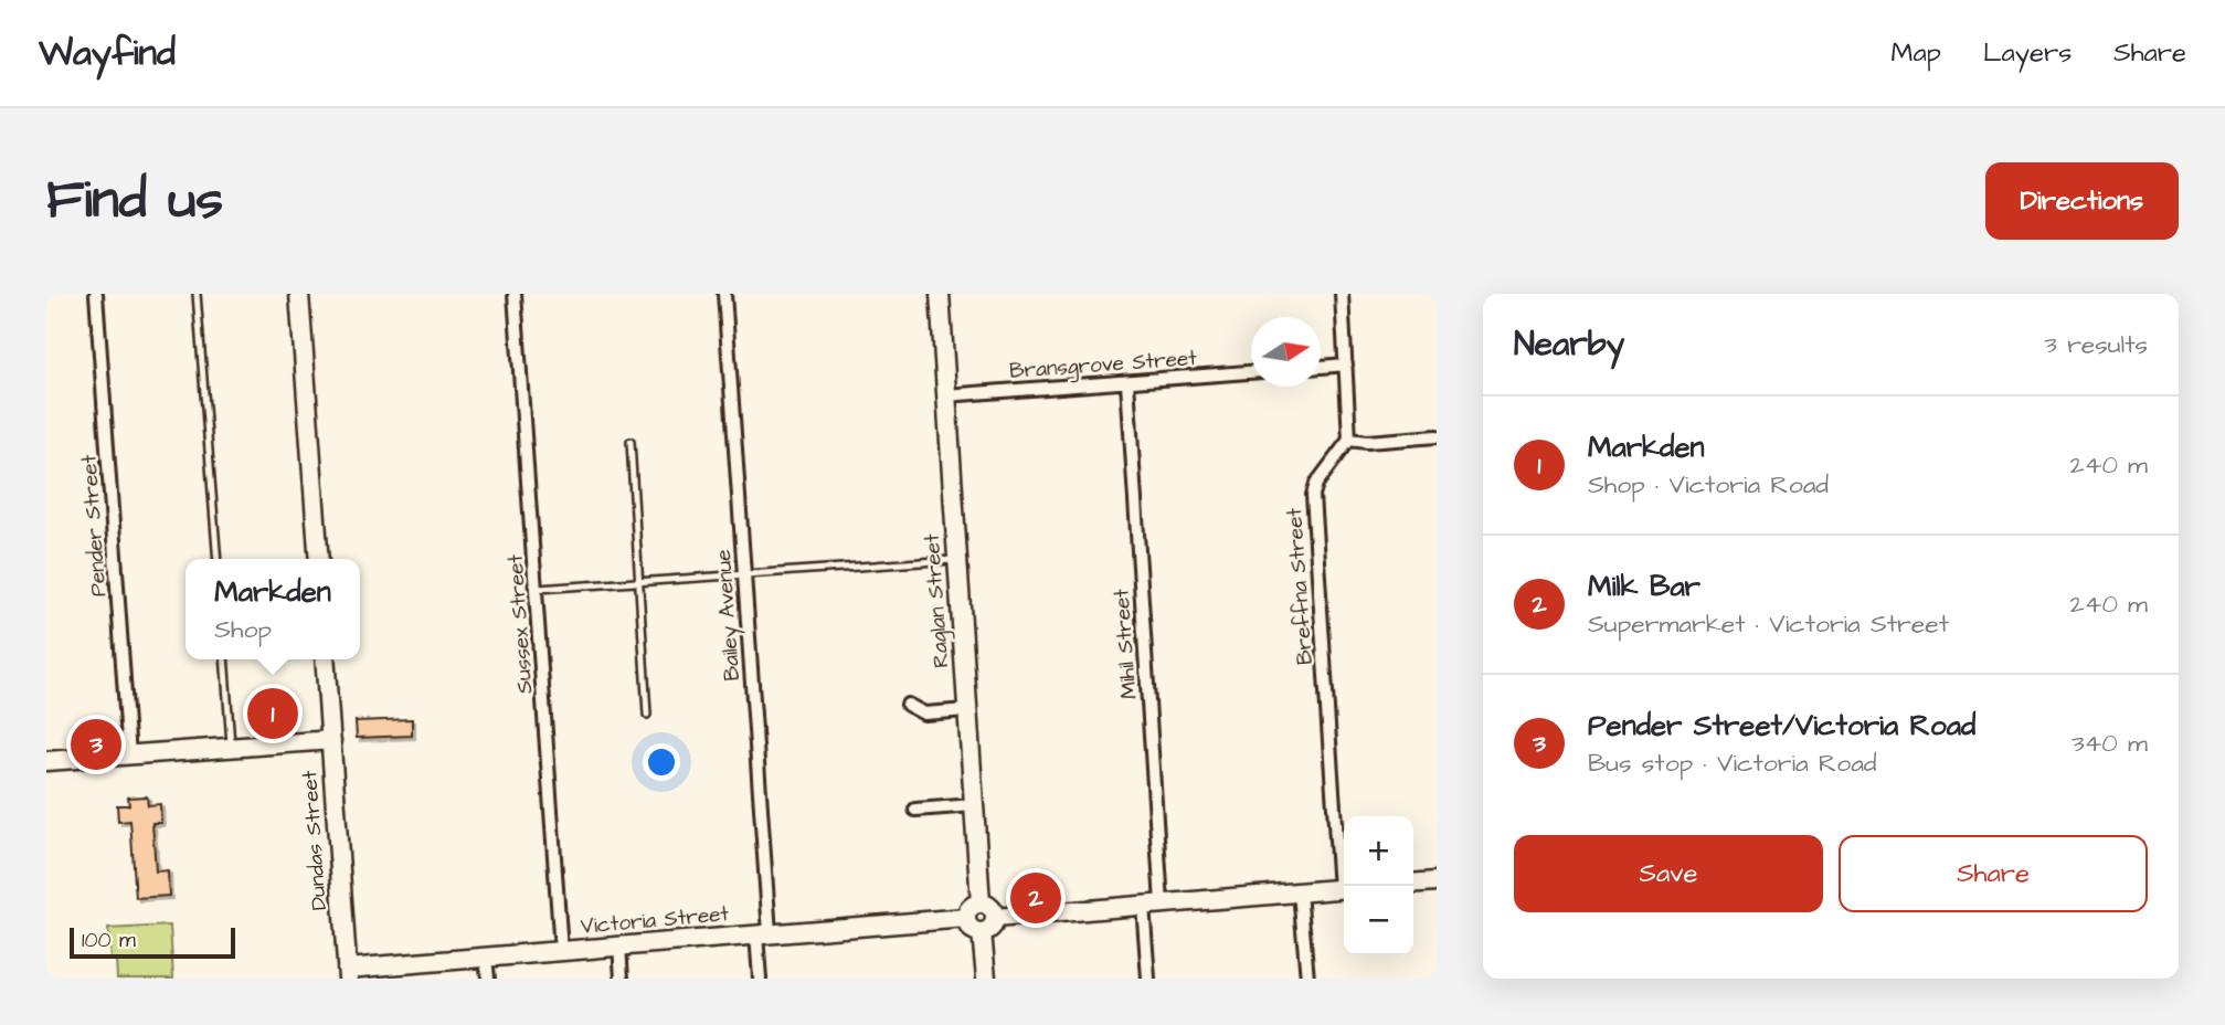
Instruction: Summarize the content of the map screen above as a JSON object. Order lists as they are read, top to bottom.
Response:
{
  "streets": {
    "street": [
      "Bransgrove Street",
      "Pender Street",
      "Breffna Street",
      "Raglan Street",
      "Bailey Avenue",
      "Sussex Street",
      "Mihil Street",
      "Dundas Street",
      "Victoria Street"
    ]
  },
  "crossings": [
    ["Bransgrove Street", "Raglan Street"],
    ["Bransgrove Street", "Mihil Street"],
    ["Raglan Street", "Victoria Street"],
    ["Bailey Avenue", "Victoria Street"],
    ["Sussex Street", "Victoria Street"],
    ["Dundas Street", "Victoria Street"]
  ],
  "scale_bar": "100 m",
  "north": "right",
  "page": {
    "header": "Wayfind",
    "nav": ["Map", "Layers", "Share"],
    "buttons": [
      "Directions",
      ["Save", "Share"]
    ],
    "title": "Find us",
    "heading": ["Nearby", "3 results"],
    "list": [
      {
        "mark": "1",
        "name": "Markden",
        "note": "Shop · Victoria Road",
        "value": "240 m"
      },
      {
        "mark": "2",
        "name": "Milk Bar",
        "note": "Supermarket · Victoria Street",
        "value": "240 m"
      },
      {
        "mark": "3",
        "name": "Pender Street/Victoria Road",
        "note": "Bus stop · Victoria Road",
        "value": "340 m"
      }
    ],
    "popup": ["Markden", "Shop"],
    "pins": ["1", "3", "2"],
    "map_buttons": ["+", "−"],
    "scale": "100 m"
  }
}
